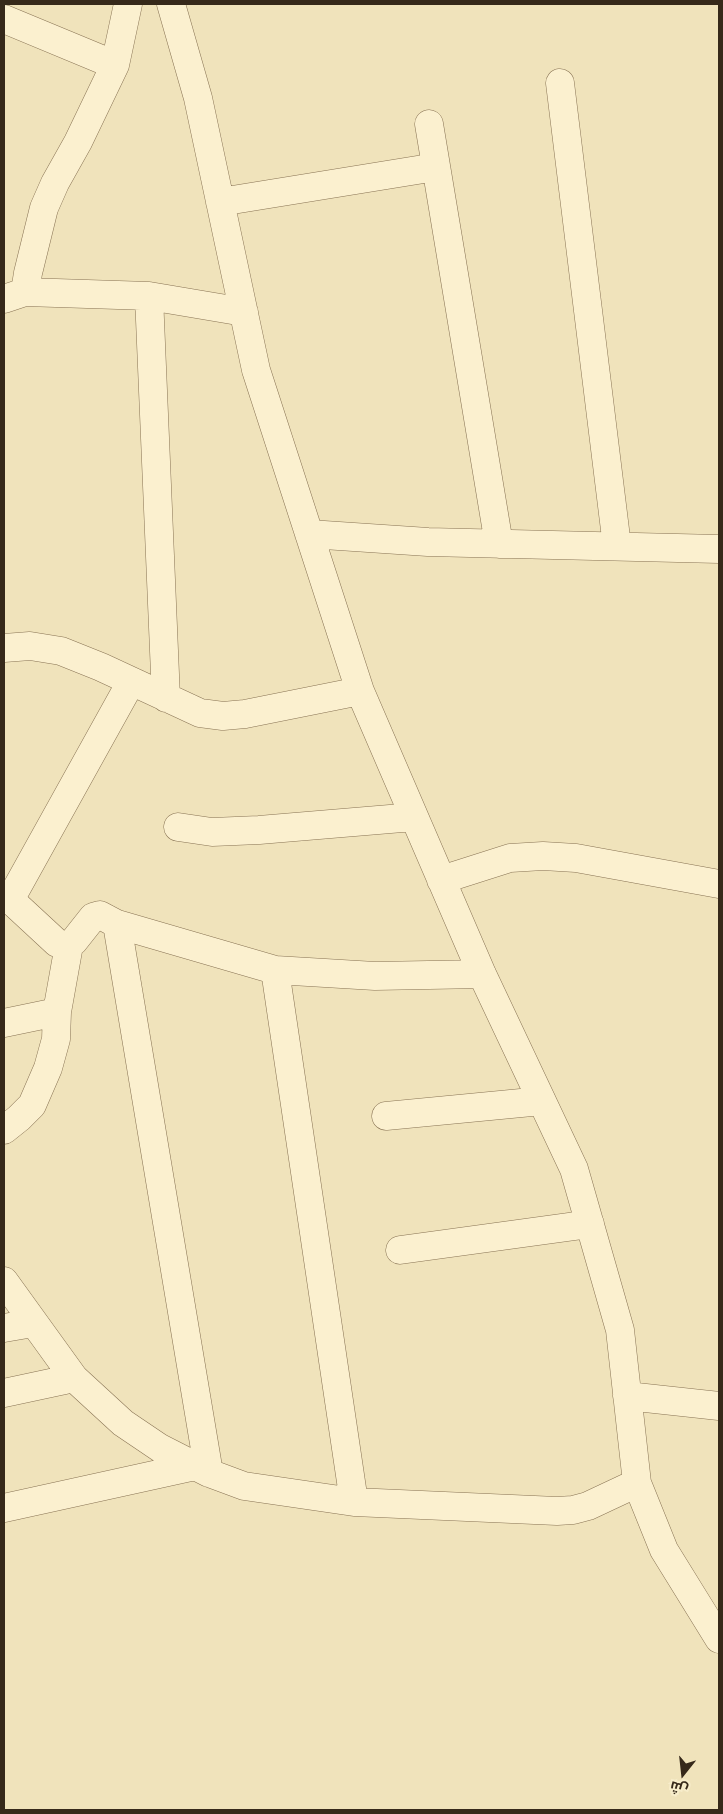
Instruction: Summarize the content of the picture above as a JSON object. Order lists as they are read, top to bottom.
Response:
{
  "north": "bottom"
}
